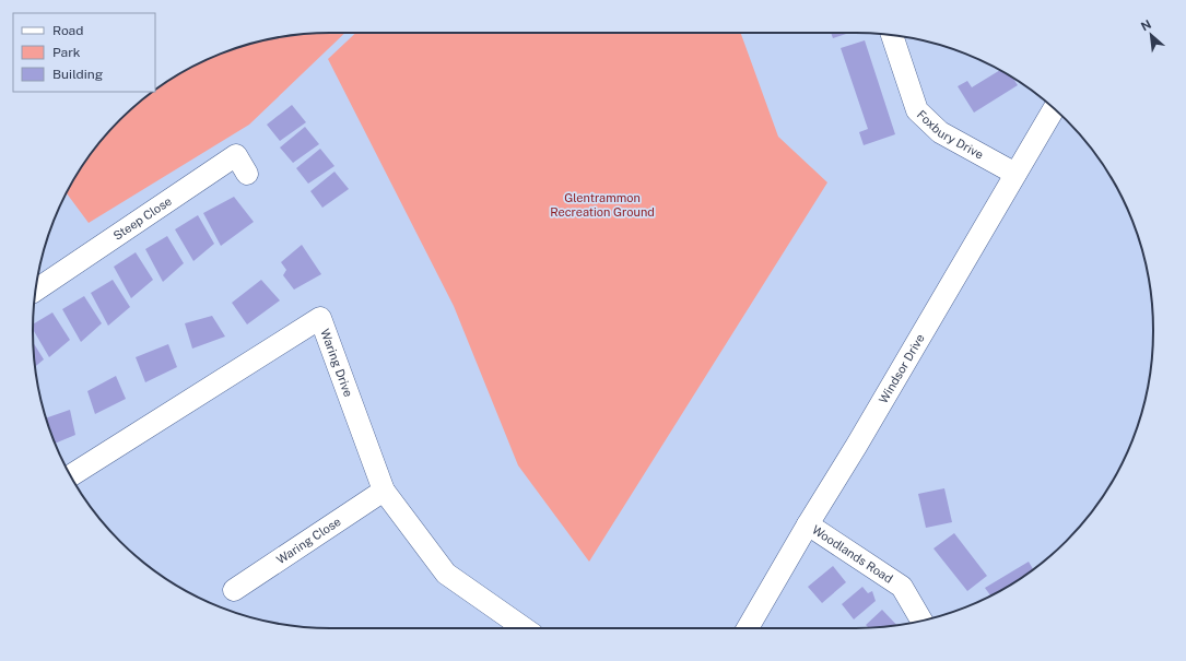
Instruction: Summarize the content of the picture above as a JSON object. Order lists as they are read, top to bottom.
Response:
{
  "streets": {
    "street": [
      "Foxbury Drive",
      "Steep Close",
      "Waring Drive",
      "Windsor Drive",
      "Waring Close",
      "Woodlands Road"
    ]
  },
  "crossings": [
    ["Foxbury Drive", "Windsor Drive"],
    ["Waring Drive", "Waring Close"],
    ["Windsor Drive", "Woodlands Road"]
  ],
  "parks": ["Glentrammon Recreation Ground"],
  "legend": ["Road", "Park", "Building"],
  "north": "top left"
}
